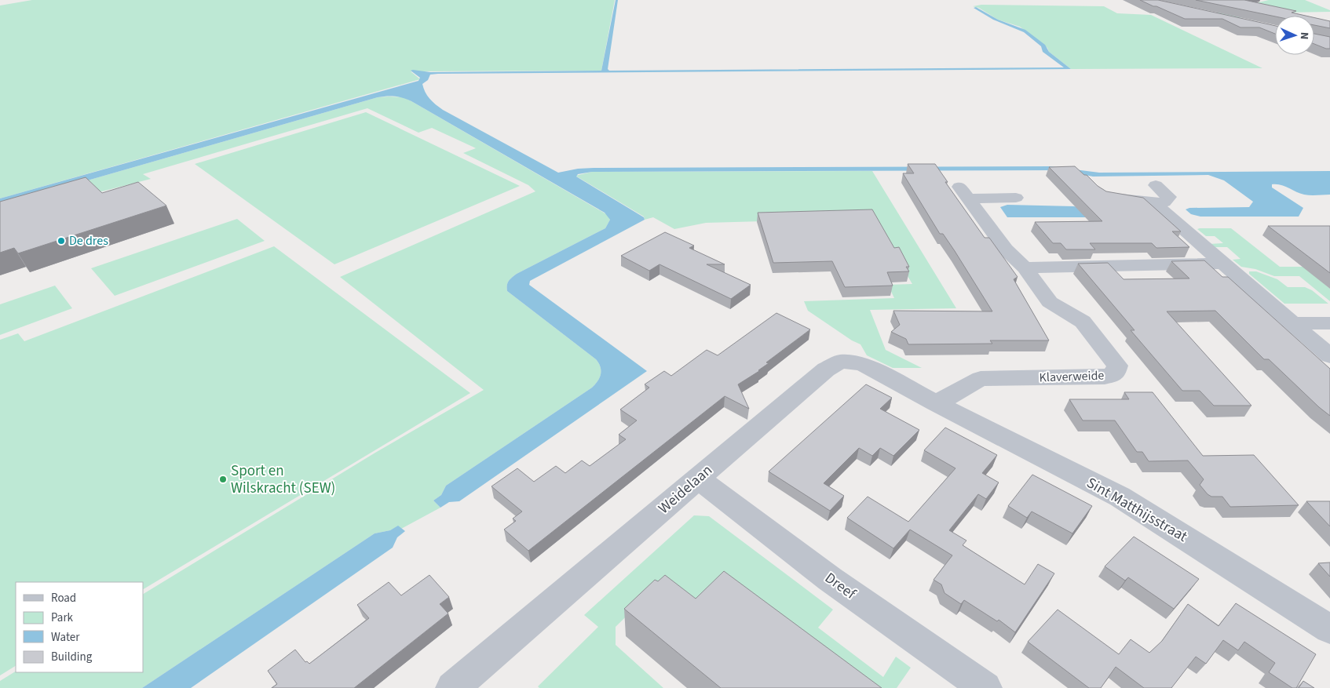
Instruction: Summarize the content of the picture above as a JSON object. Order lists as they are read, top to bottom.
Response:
{
  "streets": {
    "street": [
      "Klaverweide",
      "Weidelaan",
      "Sint Matthijsstraat",
      "Dreef"
    ]
  },
  "crossings": [
    ["Klaverweide", "Weidelaan"],
    ["Klaverweide", "Sint Matthijsstraat"],
    ["Weidelaan", "Sint Matthijsstraat"],
    ["Weidelaan", "Dreef"]
  ],
  "places": ["De dres", "Sport en Wilskracht (SEW)"],
  "legend": [
    "Road",
    "Park",
    "Water",
    "Building"
  ],
  "north": "right"
}
